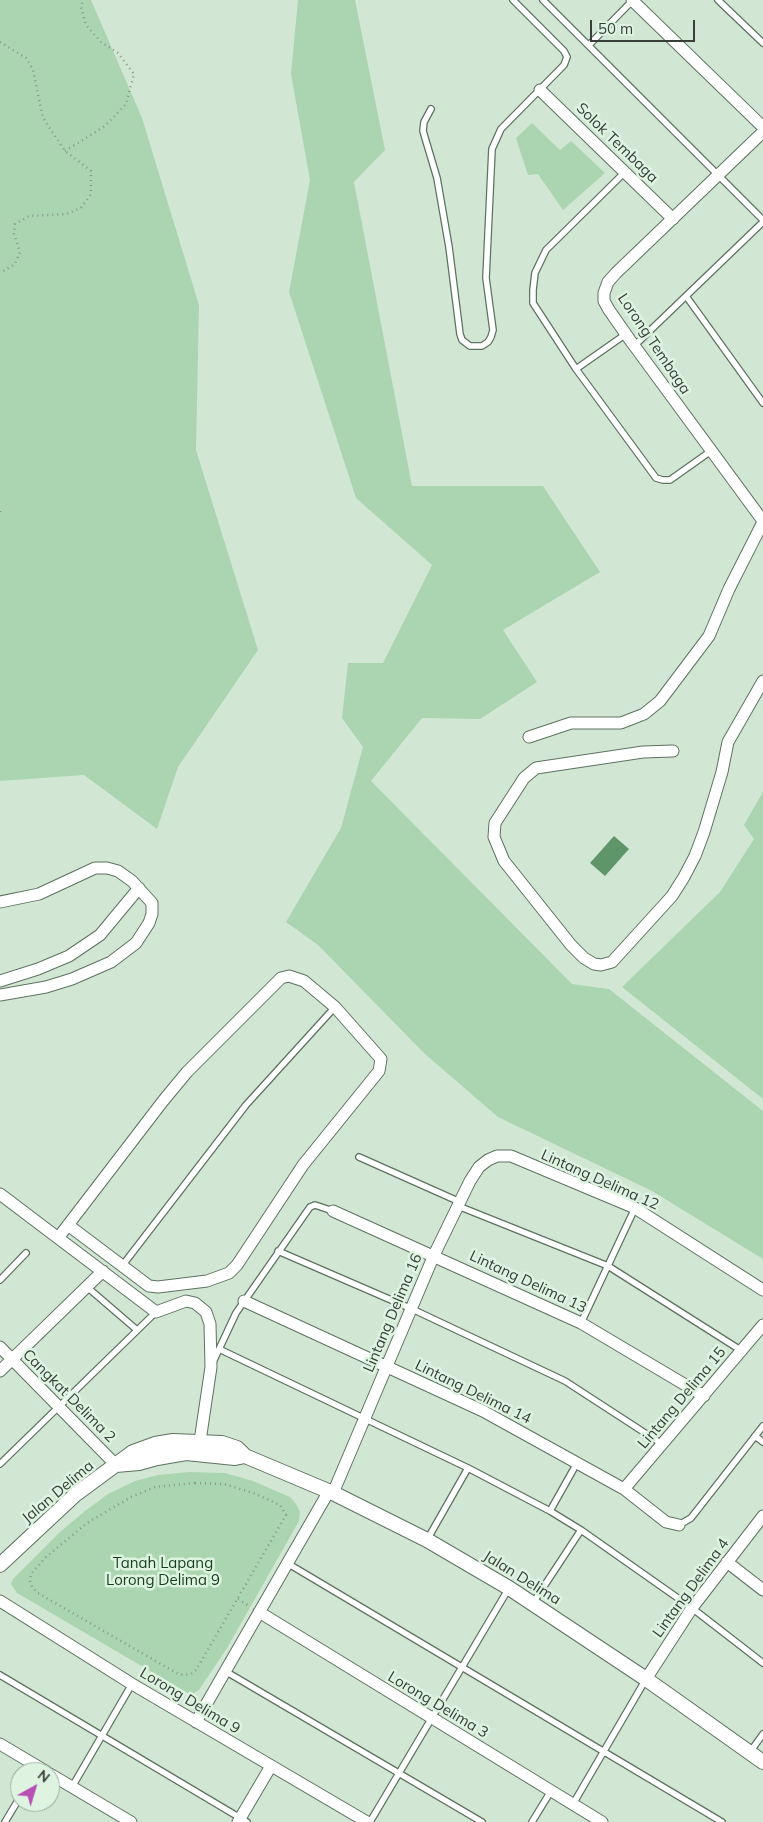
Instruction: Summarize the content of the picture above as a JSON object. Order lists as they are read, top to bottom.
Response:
{
  "streets": {
    "street": [
      "Solok Tembaga",
      "Lorong Tembaga",
      "Lintang Delima 12",
      "Lintang Delima 13",
      "Lintang Delima 16",
      "Lintang Delima 14",
      "Cangkat Delima 2",
      "Lintang Delima 15",
      "Jalan Delima",
      "Lintang Delima 4",
      "Lorong Delima 9",
      "Lorong Delima 3"
    ]
  },
  "crossings": [
    ["Solok Tembaga", "Lorong Tembaga"],
    ["Lintang Delima 12", "Lintang Delima 16"],
    ["Lintang Delima 13", "Lintang Delima 16"],
    ["Lintang Delima 13", "Lintang Delima 15"],
    ["Lintang Delima 16", "Lintang Delima 14"],
    ["Lintang Delima 16", "Jalan Delima"],
    ["Lintang Delima 16", "Lorong Delima 9"],
    ["Lintang Delima 16", "Lorong Delima 3"],
    ["Lintang Delima 14", "Lintang Delima 15"],
    ["Cangkat Delima 2", "Jalan Delima"],
    ["Jalan Delima", "Lintang Delima 4"]
  ],
  "parks": ["Tanah Lapang Lorong Delima 9"],
  "scale_bar": "50 m",
  "north": "top right"
}
